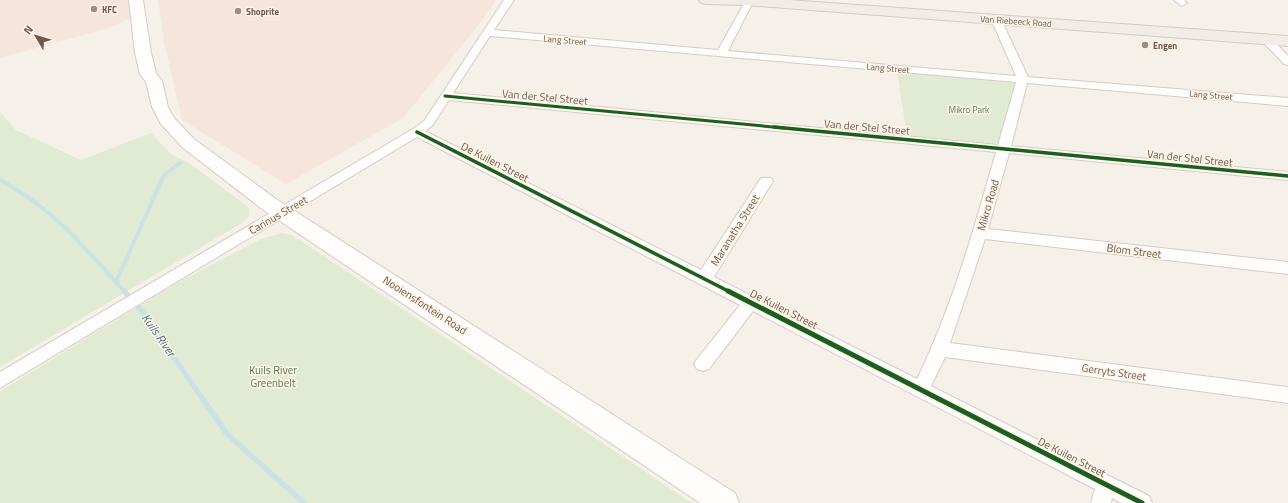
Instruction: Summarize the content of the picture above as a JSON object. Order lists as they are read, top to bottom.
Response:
{
  "streets": {
    "main road": ["Van Riebeeck Road"],
    "street": [
      "Lang Street",
      "Van der Stel Street",
      "De Kuilen Street",
      "Mikro Road",
      "Carinus Street",
      "Maranatha Street",
      "Blom Street",
      "Nooiensfontein Road",
      "Gerryts Street"
    ]
  },
  "crossings": [
    ["Lang Street", "Mikro Road"],
    ["Lang Street", "Carinus Street"],
    ["Van der Stel Street", "Mikro Road"],
    ["Van der Stel Street", "Carinus Street"],
    ["De Kuilen Street", "Mikro Road"],
    ["De Kuilen Street", "Carinus Street"],
    ["De Kuilen Street", "Maranatha Street"],
    ["Mikro Road", "Blom Street"],
    ["Mikro Road", "Gerryts Street"],
    ["Carinus Street", "Nooiensfontein Road"]
  ],
  "water": ["Kuils River"],
  "parks": ["Mikro Park", "Kuils River Greenbelt"],
  "places": ["KFC", "Shoprite", "Engen"],
  "north": "top left"
}
